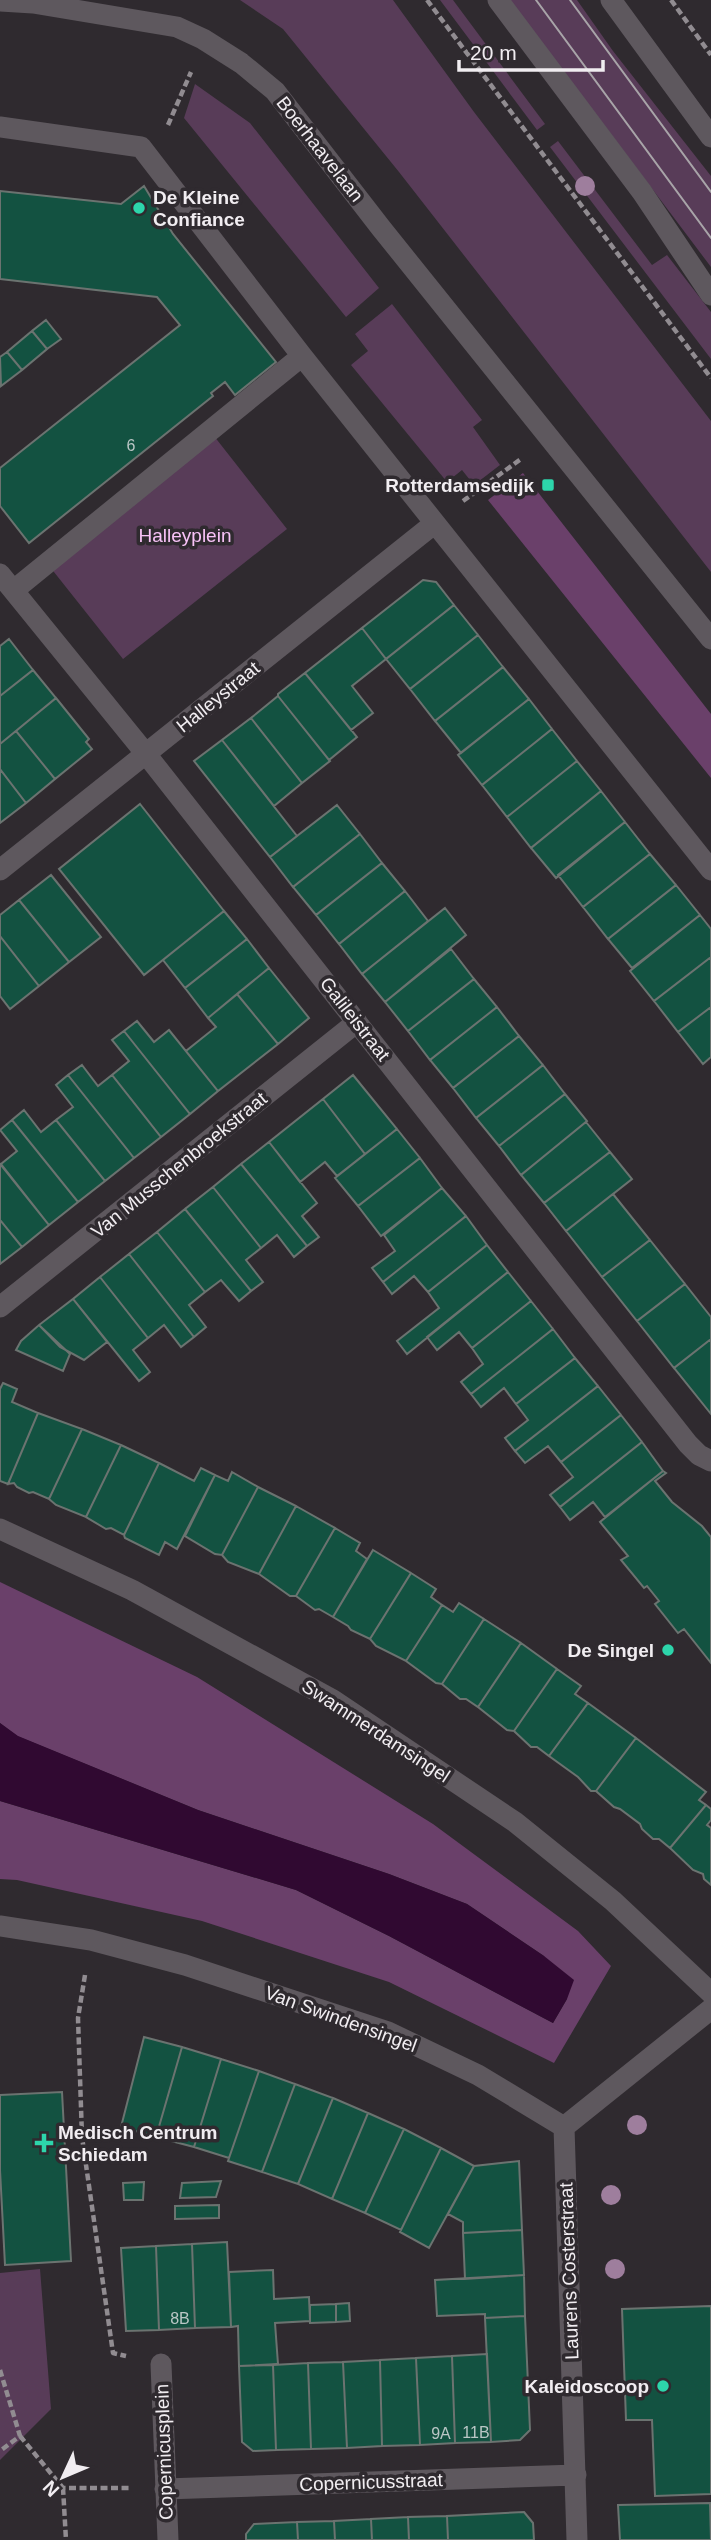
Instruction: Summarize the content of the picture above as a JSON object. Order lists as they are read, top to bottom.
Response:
{
  "streets": {
    "street": [
      "Boerhaavelaan",
      "Halleystraat",
      "Galileistraat",
      "Van Musschenbroekstraat",
      "Swammerdamsingel",
      "Van Swindensingel",
      "Laurens Costerstraat",
      "Copernicusplein",
      "Copernicusstraat"
    ]
  },
  "crossings": [
    ["Halleystraat", "Galileistraat"],
    ["Galileistraat", "Van Musschenbroekstraat"],
    ["Van Swindensingel", "Laurens Costerstraat"],
    ["Laurens Costerstraat", "Copernicusstraat"],
    ["Copernicusplein", "Copernicusstraat"]
  ],
  "parks": ["Halleyplein"],
  "places": {
    "other": ["De Kleine Confiance", "De Singel", "Kaleidoscoop"],
    "transit": ["Rotterdamsedijk"],
    "health": ["Medisch Centrum Schiedam"]
  },
  "house_numbers": [
    "6",
    "8B",
    "11B",
    "9A"
  ],
  "scale_bar": "20 m",
  "north": "bottom left"
}
